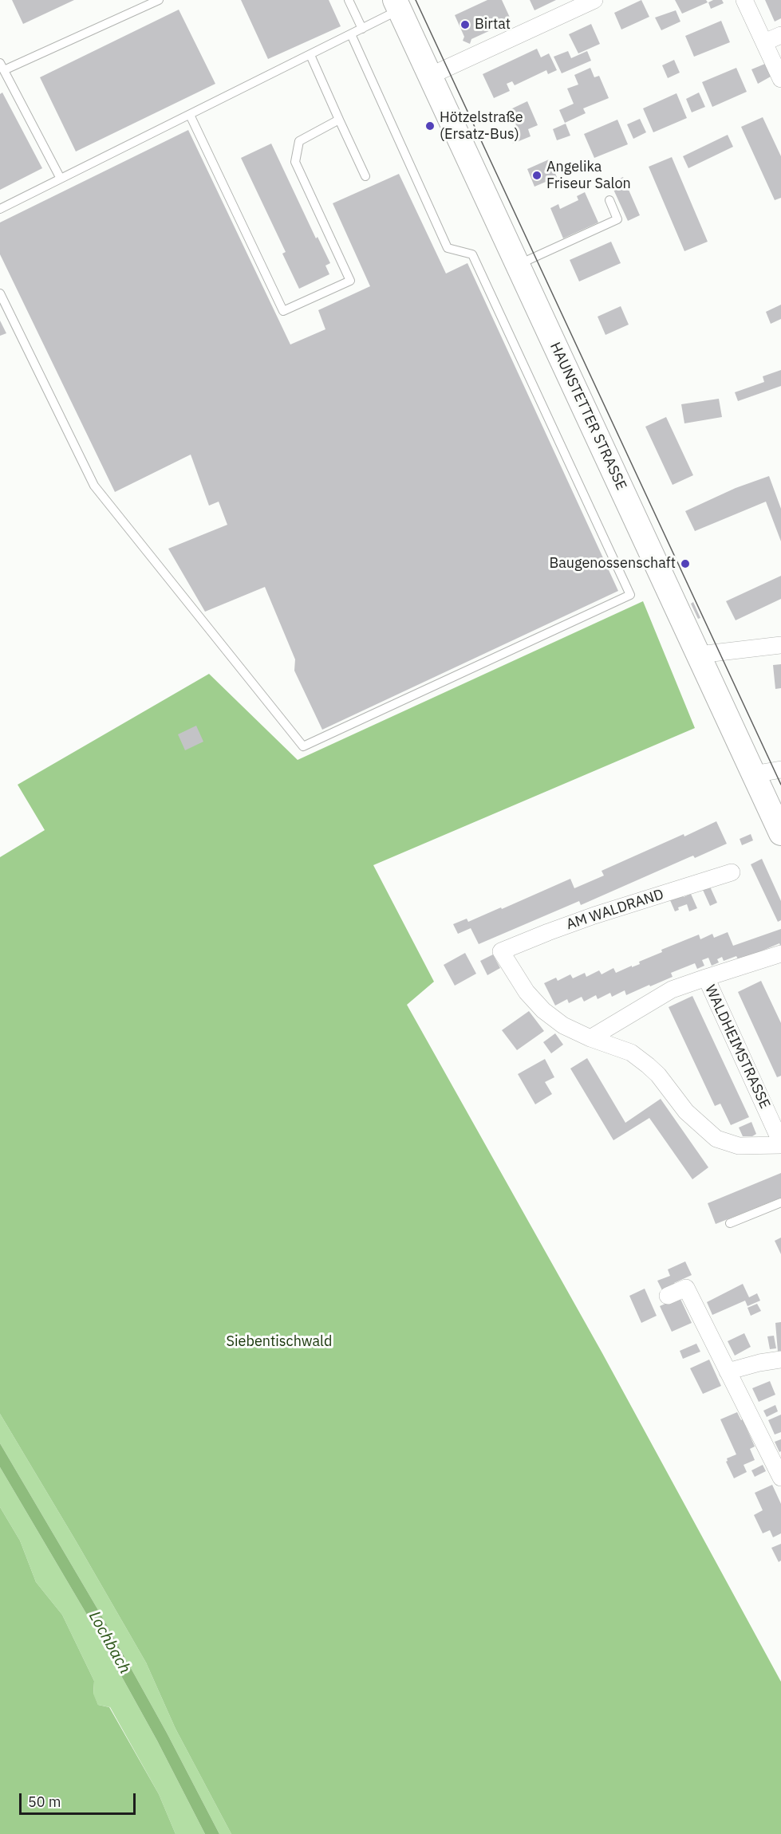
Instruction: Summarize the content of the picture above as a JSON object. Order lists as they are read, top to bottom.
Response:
{
  "streets": {
    "main road": ["HAUNSTETTER STRASSE"],
    "street": ["AM WALDRAND", "WALDHEIMSTRASSE"]
  },
  "crossings": [
    ["AM WALDRAND", "WALDHEIMSTRASSE"]
  ],
  "water": ["Lochbach"],
  "parks": ["Siebentischwald"],
  "places": [
    "Birtat",
    "Hötzelstraße (Ersatz-Bus)",
    "Angelika Friseur Salon",
    "Baugenossenschaft"
  ],
  "scale_bar": "50 m"
}
